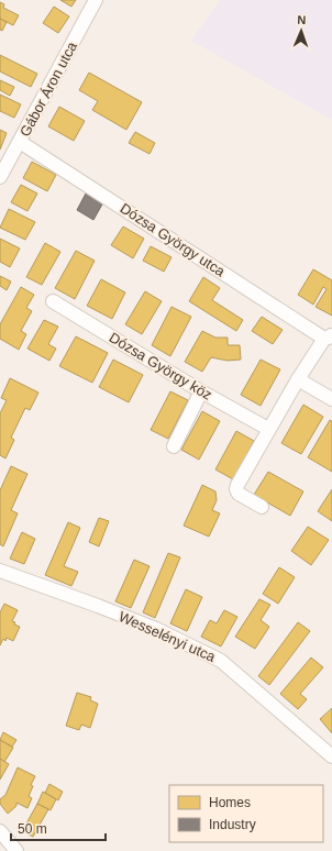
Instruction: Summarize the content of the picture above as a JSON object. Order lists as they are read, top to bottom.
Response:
{
  "streets": {
    "street": [
      "Gábor Áron utca",
      "Dózsa György utca",
      "Dózsa György köz",
      "Wesselényi utca"
    ]
  },
  "crossings": [
    ["Gábor Áron utca", "Dózsa György utca"],
    ["Dózsa György utca", "Dózsa György köz"]
  ],
  "legend": ["Homes", "Industry"],
  "scale_bar": "50 m",
  "north": "top"
}
